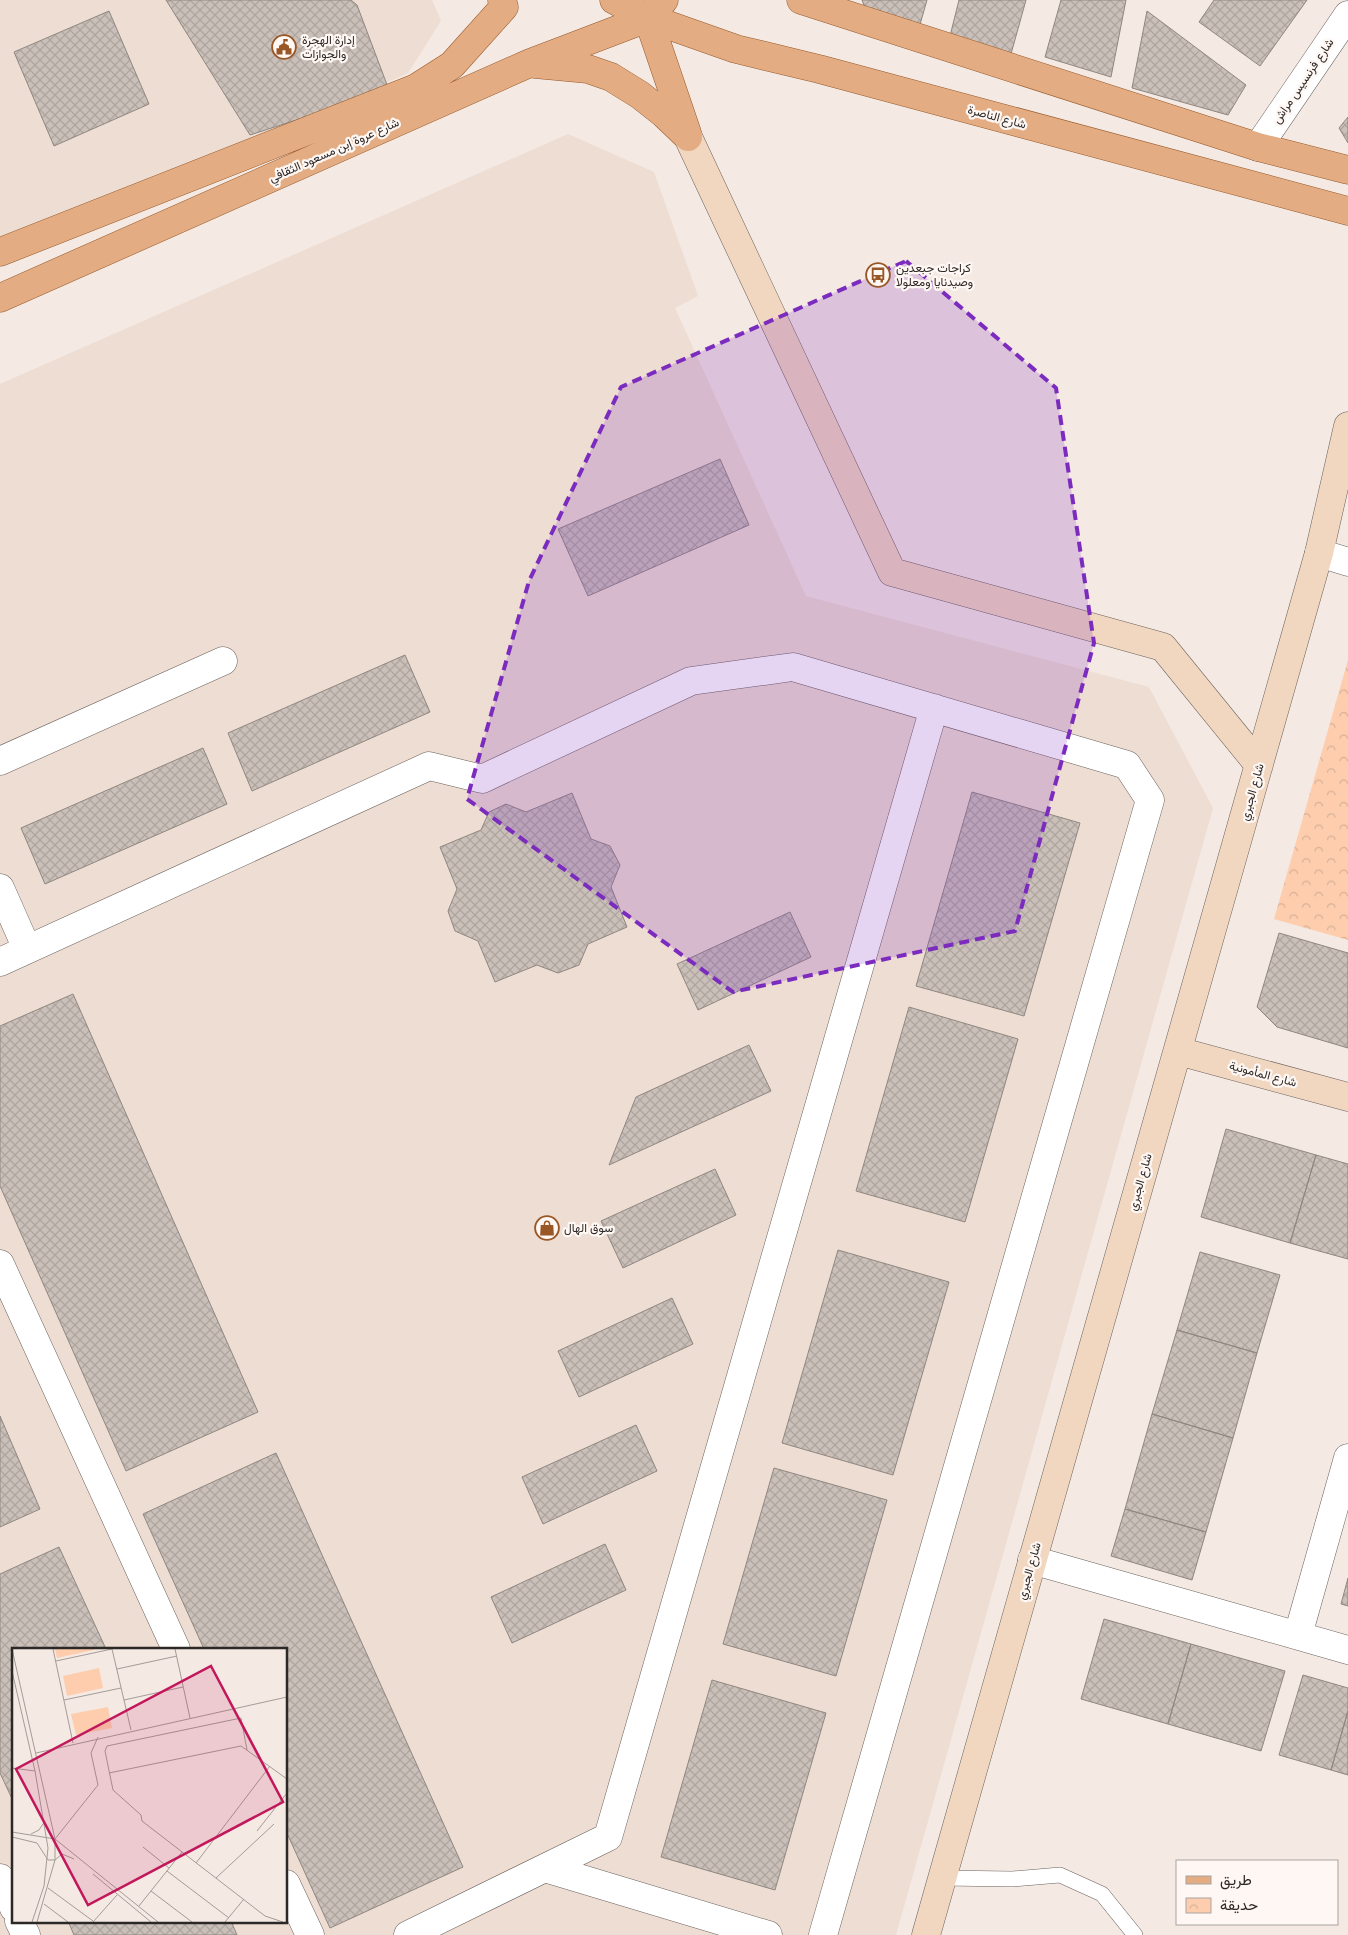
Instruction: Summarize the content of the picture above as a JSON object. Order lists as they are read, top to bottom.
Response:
{
  "streets": {
    "main road": [
      "شارع الناصرة",
      "شارع عروة إبن مسعود الثقافي",
      "شارع الجبري",
      "شارع المأمونية"
    ],
    "street": ["شارع فرنسيس مراش"]
  },
  "crossings": [
    ["شارع الناصرة", "شارع عروة إبن مسعود الثقافي"],
    ["شارع الجبري", "شارع المأمونية"]
  ],
  "places": {
    "public building": ["إدارة الهجرة والجوازات"],
    "bus stop": ["كراجات جبعدين وصيدنايا ومعلولا"],
    "shop": ["سوق الهال"]
  },
  "legend": ["طريق", "حديقة"]
}
